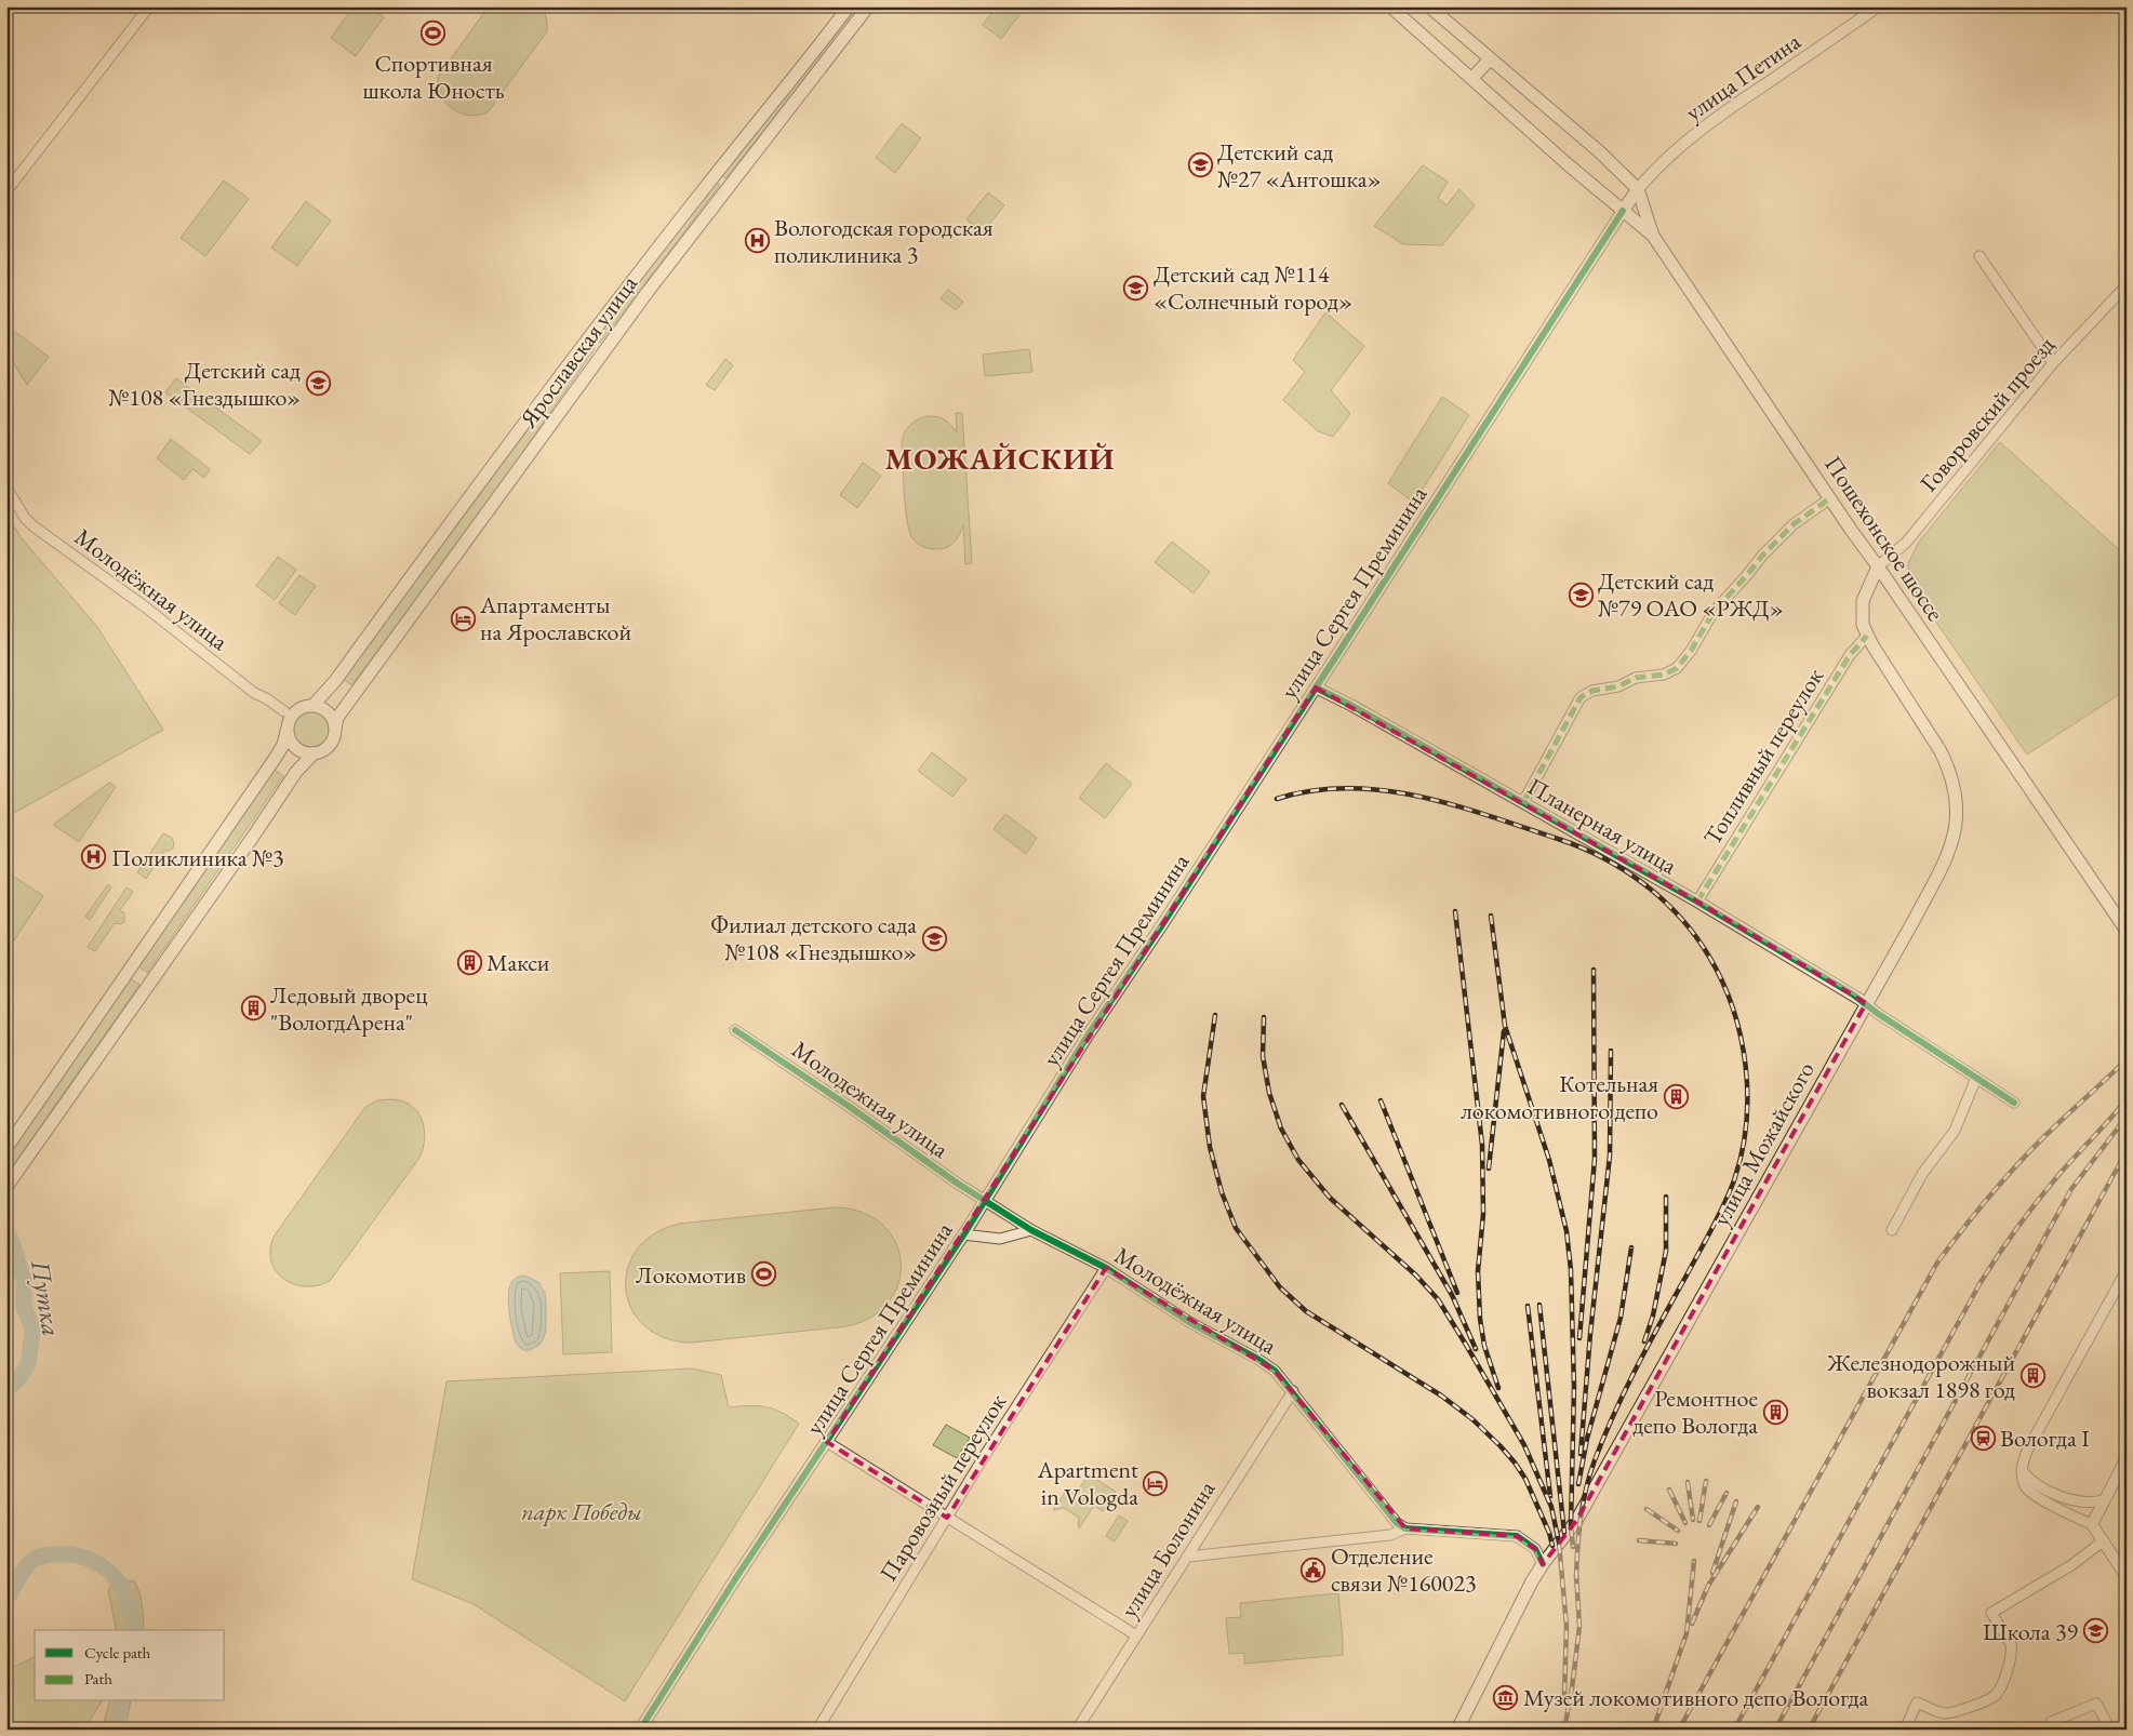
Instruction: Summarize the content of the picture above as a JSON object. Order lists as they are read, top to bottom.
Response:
{
  "streets": {
    "main road": ["Ярославская улица", "Пошехонское шоссе", "улица Можайского"],
    "street": [
      "улица Петина",
      "Говоровский проезд",
      "Молодёжная улица",
      "улица Сергея Преминина",
      "Топливный переулок",
      "Планерная улица",
      "Молодежная улица",
      "Паровозный переулок",
      "улица Болонина"
    ]
  },
  "crossings": [
    ["улица Петина", "Пошехонское шоссе"],
    ["Говоровский проезд", "Пошехонское шоссе"],
    ["Говоровский проезд", "улица Можайского"],
    ["Пошехонское шоссе", "улица Сергея Преминина"],
    ["Пошехонское шоссе", "улица Можайского"],
    ["Молодёжная улица", "улица Сергея Преминина"],
    ["Молодёжная улица", "Молодежная улица"],
    ["Молодёжная улица", "Паровозный переулок"],
    ["Молодёжная улица", "улица Болонина"],
    ["улица Сергея Преминина", "Планерная улица"],
    ["улица Сергея Преминина", "Молодежная улица"],
    ["Топливный переулок", "Планерная улица"],
    ["Топливный переулок", "улица Можайского"],
    ["Планерная улица", "улица Можайского"]
  ],
  "districts": ["МОЖАЙСКИЙ"],
  "water": ["Путка"],
  "parks": ["парк Победы"],
  "places": {
    "sports": ["Спортивная школа Юность", "Локомотив"],
    "school or university": [
      "Детский сад №27 «Антошка»",
      "Детский сад №114 «Солнечный город»",
      "Детский сад №108 «Гнездышко»",
      "Детский сад №79 ОАО «РЖД»",
      "Филиал детского сада №108 «Гнездышко»",
      "Школа 39"
    ],
    "hospital": ["Вологодская городская поликлиника 3", "Поликлиника №3"],
    "hotel": ["Апартаменты на Ярославской", "Apartment in Vologda"],
    "building": [
      "Макси",
      "Ледовый дворец \"ВологдАрена\"",
      "Котельная локомотивного депо",
      "Железнодорожный вокзал 1898 год",
      "Ремонтное депо Вологда"
    ],
    "station": ["Вологда I"],
    "public building": ["Отделение связи №160023"],
    "museum": ["Музей локомотивного депо Вологда"]
  },
  "legend": ["Cycle path", "Path"]
}
